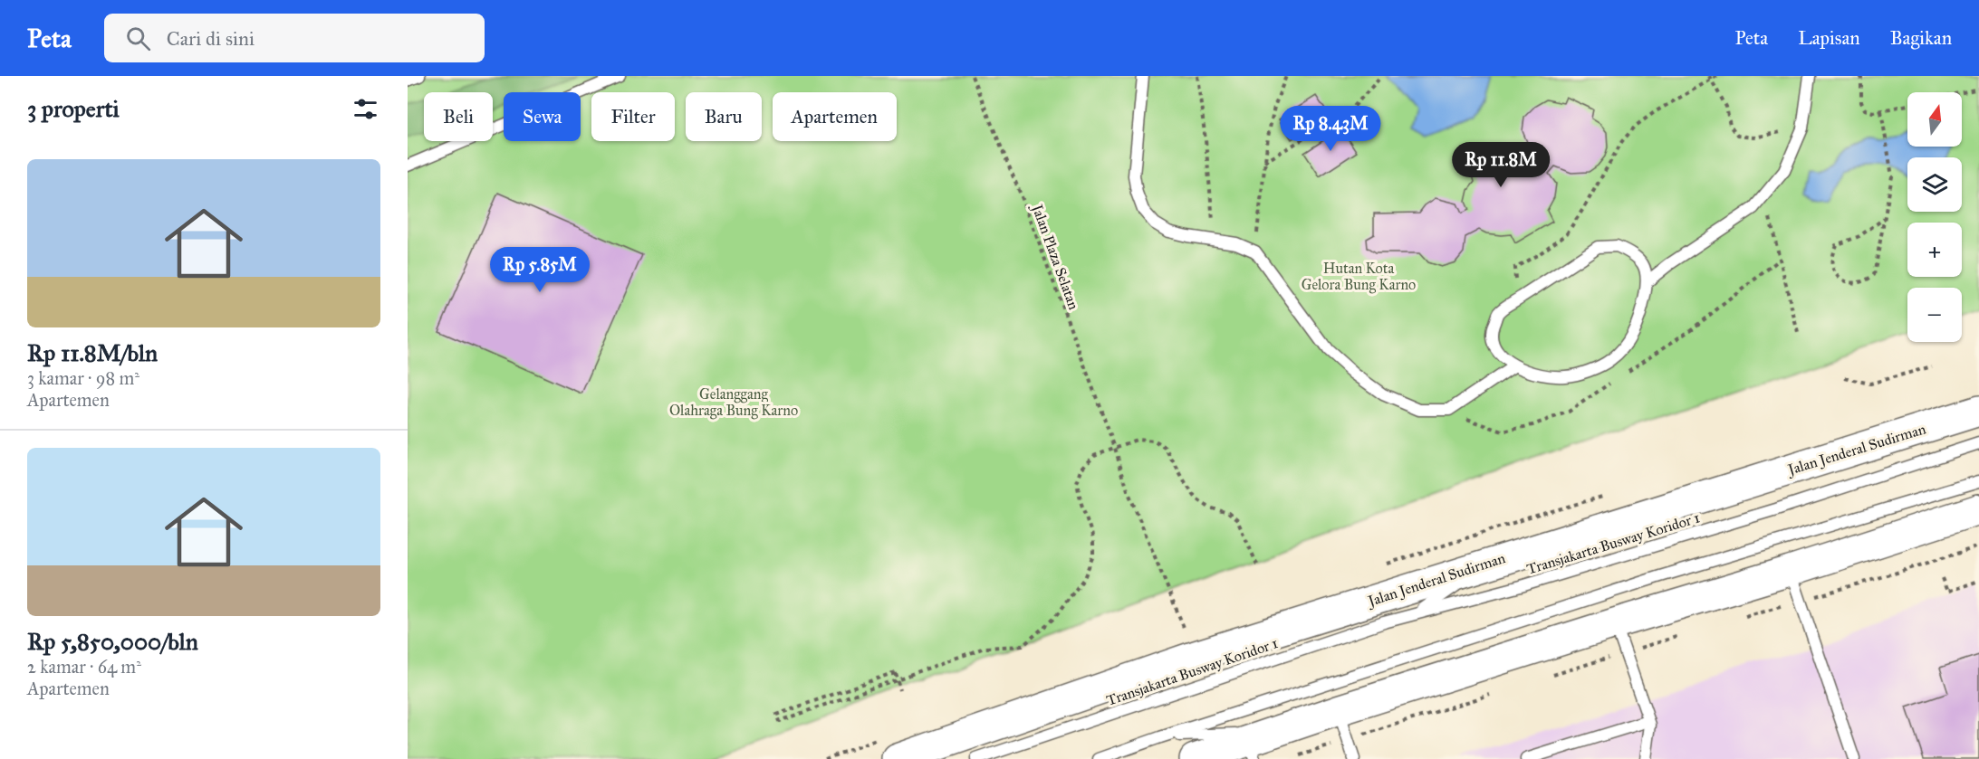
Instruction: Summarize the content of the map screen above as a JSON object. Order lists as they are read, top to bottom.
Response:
{
  "streets": {
    "main road": ["Jalan Jenderal Sudirman"],
    "lane": ["Transjakarta Busway Koridor 1"],
    "path": ["Jalan Plaza Selatan"]
  },
  "crossings": [
    ["Jalan Plaza Selatan", "Jalan Jenderal Sudirman"]
  ],
  "parks": ["Hutan Kota Gelora Bung Karno", "Gelanggang Olahraga Bung Karno"],
  "north": "top",
  "page": {
    "header": "Peta",
    "search": "Cari di sini",
    "nav": ["Peta", "Lapisan", "Bagikan"],
    "heading": "3 properti",
    "map_buttons": ["+", "−"],
    "chip": [
      "Beli",
      "Sewa",
      "Filter",
      "Baru",
      "Apartemen"
    ],
    "price": ["Rp 8.43M", "Rp 11.8M", "Rp 5.85M"],
    "list": [
      {
        "name": "Rp 11.8M/bln",
        "note": "3 kamar · 98 m² · Apartemen"
      },
      {
        "name": "Rp 5,850,000/bln",
        "note": "2 kamar · 64 m² · Apartemen"
      }
    ]
  }
}
